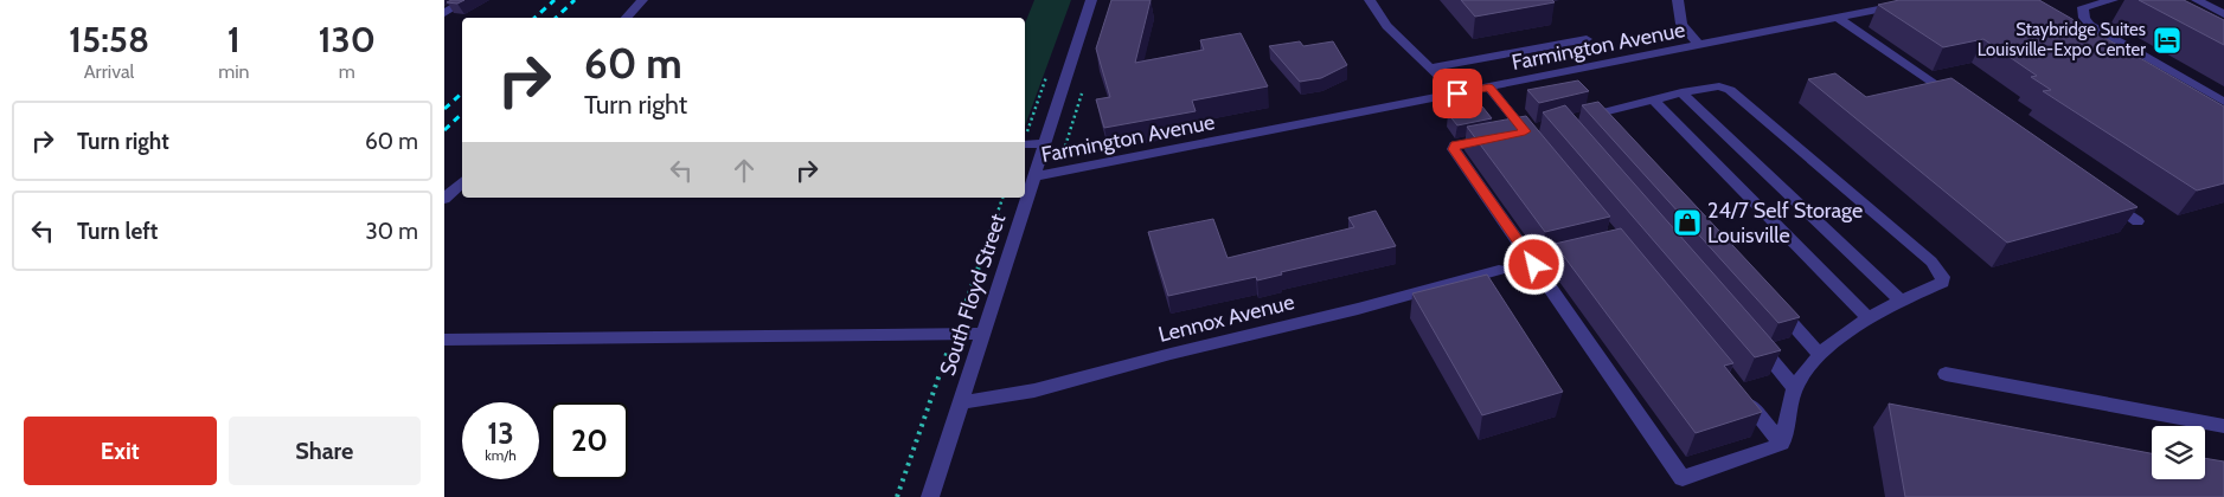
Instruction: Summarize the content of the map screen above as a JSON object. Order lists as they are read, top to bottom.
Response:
{
  "streets": {
    "street": ["Farmington Avenue", "South Floyd Street", "Lennox Avenue"]
  },
  "crossings": [
    ["Farmington Avenue", "South Floyd Street"],
    ["South Floyd Street", "Lennox Avenue"]
  ],
  "places": {
    "hotel": ["Staybridge Suites Louisville-Expo Center"],
    "shop": ["24/7 Self Storage Louisville"]
  },
  "page": {
    "eta": [
      "15:58",
      "Arrival",
      "1",
      "min",
      "130",
      "m"
    ],
    "turn": ["60 m", "Turn right"],
    "list": [
      {
        "name": "Turn right",
        "value": "60 m"
      },
      {
        "name": "Turn left",
        "value": "30 m"
      }
    ],
    "speed": "13 km/h",
    "limit": "20",
    "buttons": ["Exit", "Share"]
  }
}
